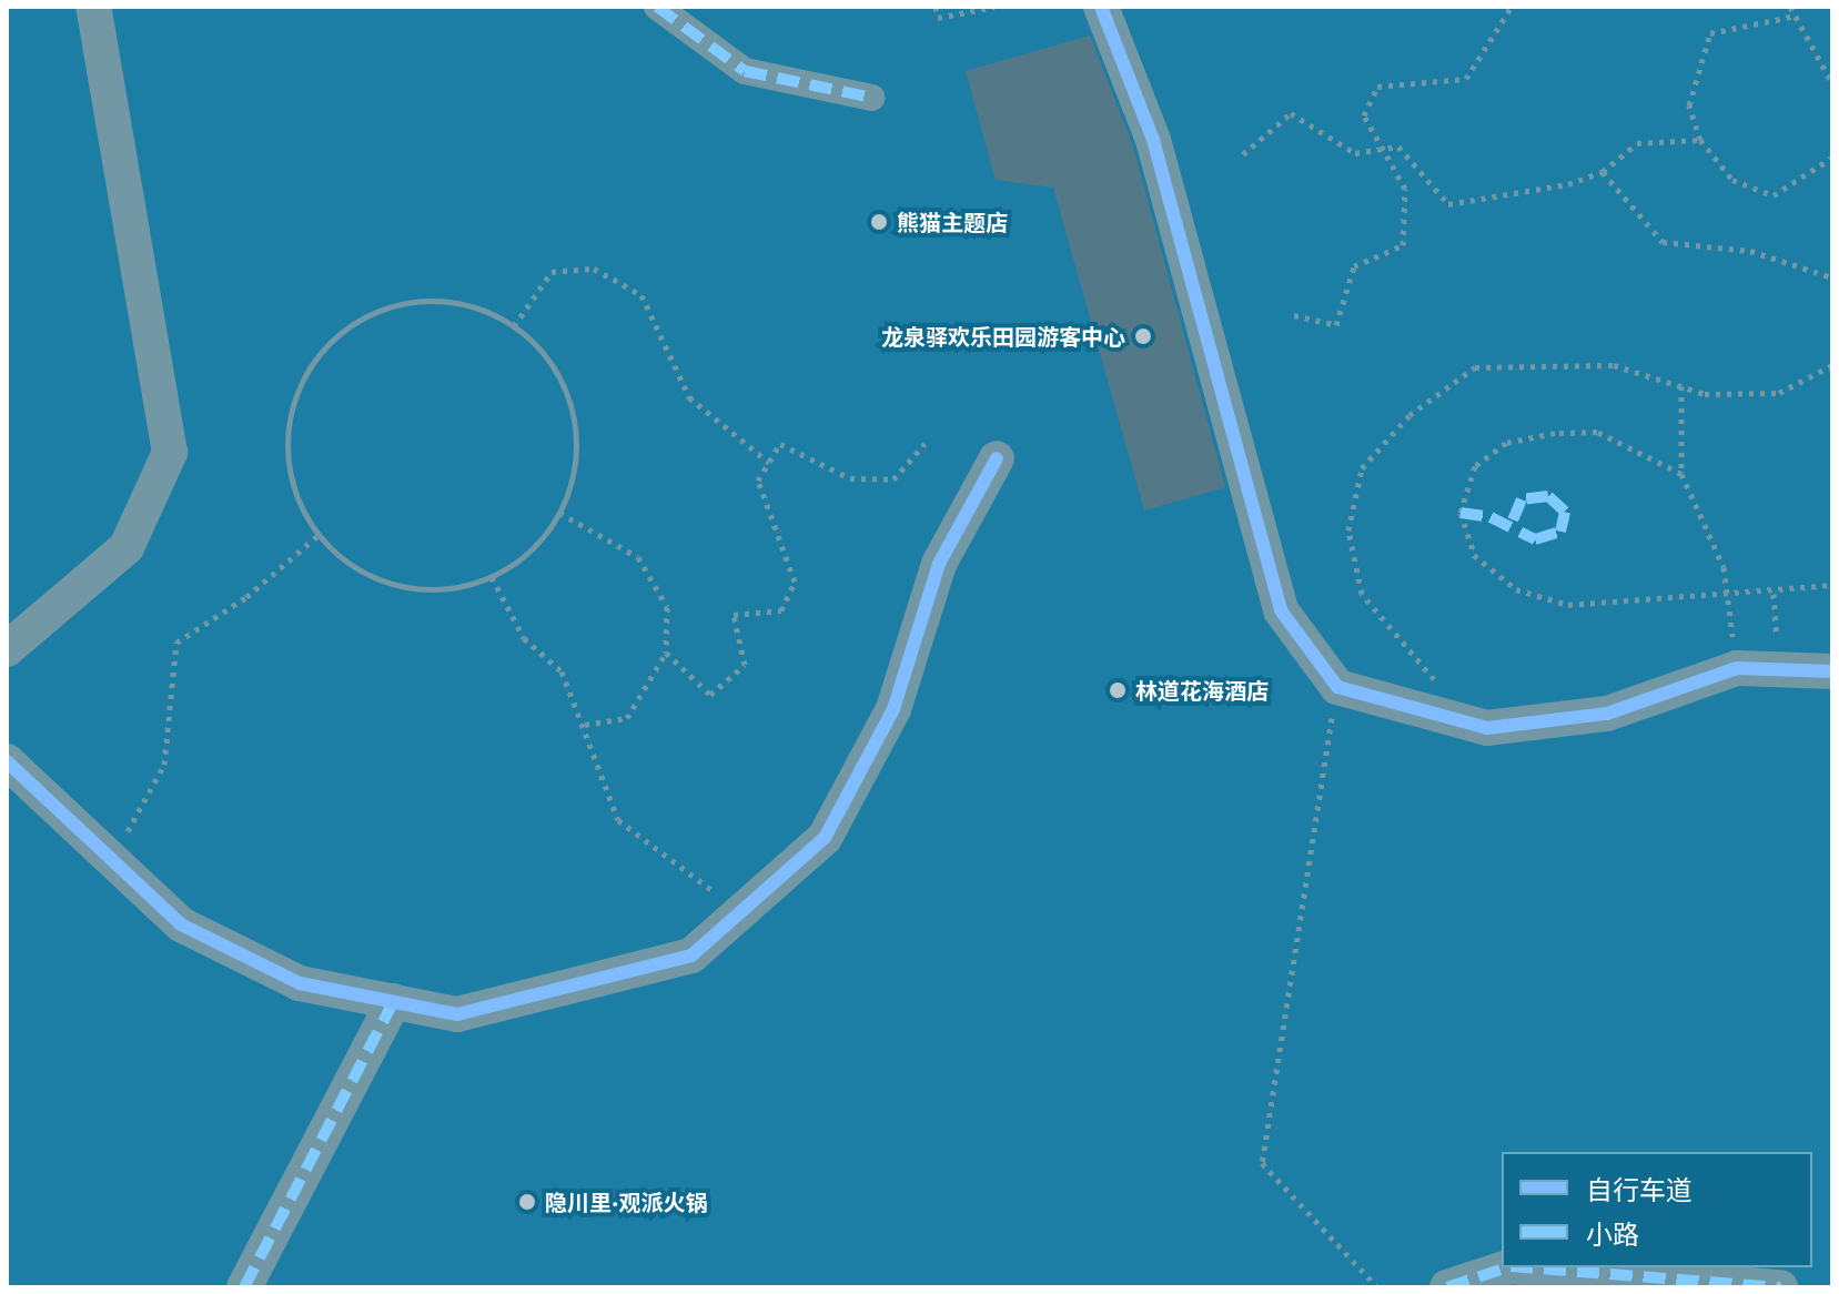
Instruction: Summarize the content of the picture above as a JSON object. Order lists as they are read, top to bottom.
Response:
{
  "places": [
    "熊猫主题店",
    "龙泉驿欢乐田园游客中心",
    "林道花海酒店",
    "隐川里·观派火锅"
  ],
  "legend": ["自行车道", "小路"]
}
